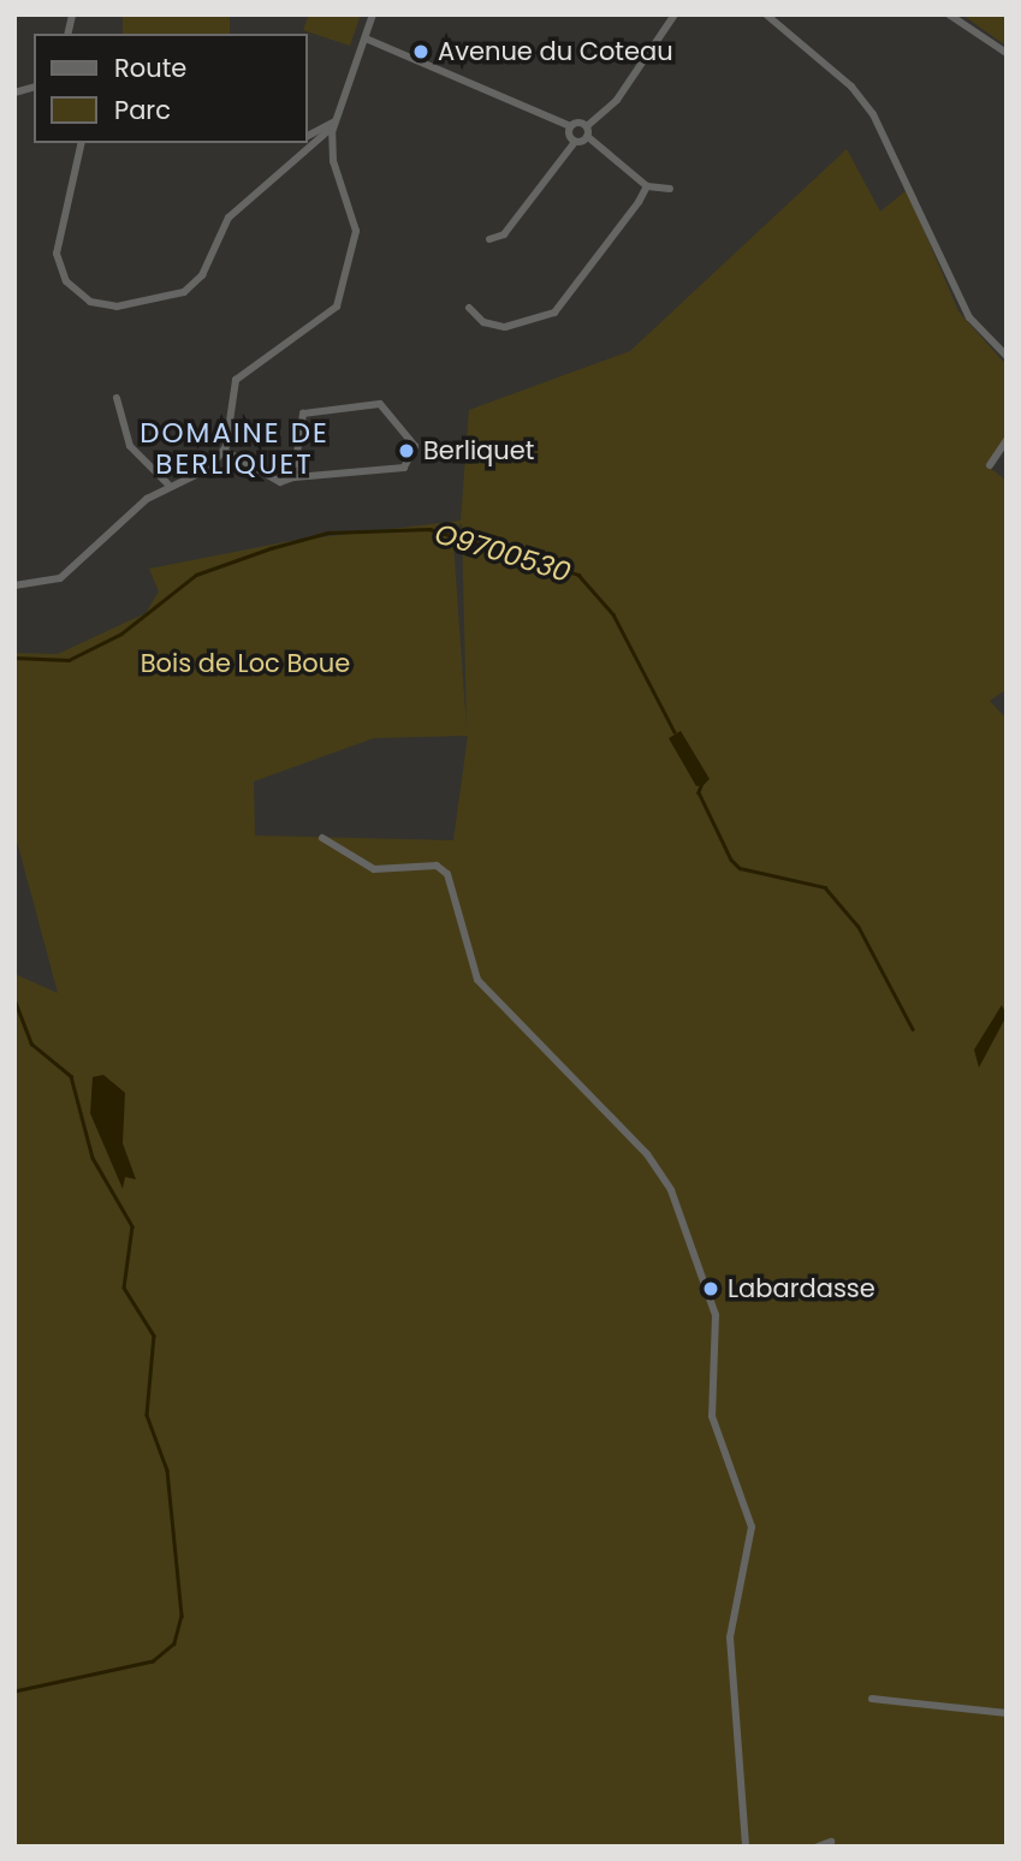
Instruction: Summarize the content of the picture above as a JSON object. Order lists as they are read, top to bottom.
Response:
{
  "districts": ["DOMAINE DE BERLIQUET"],
  "water": ["O9700530"],
  "parks": ["Bois de Loc Boue"],
  "places": ["Avenue du Coteau", "Berliquet", "Labardasse"],
  "legend": ["Route", "Parc"]
}
